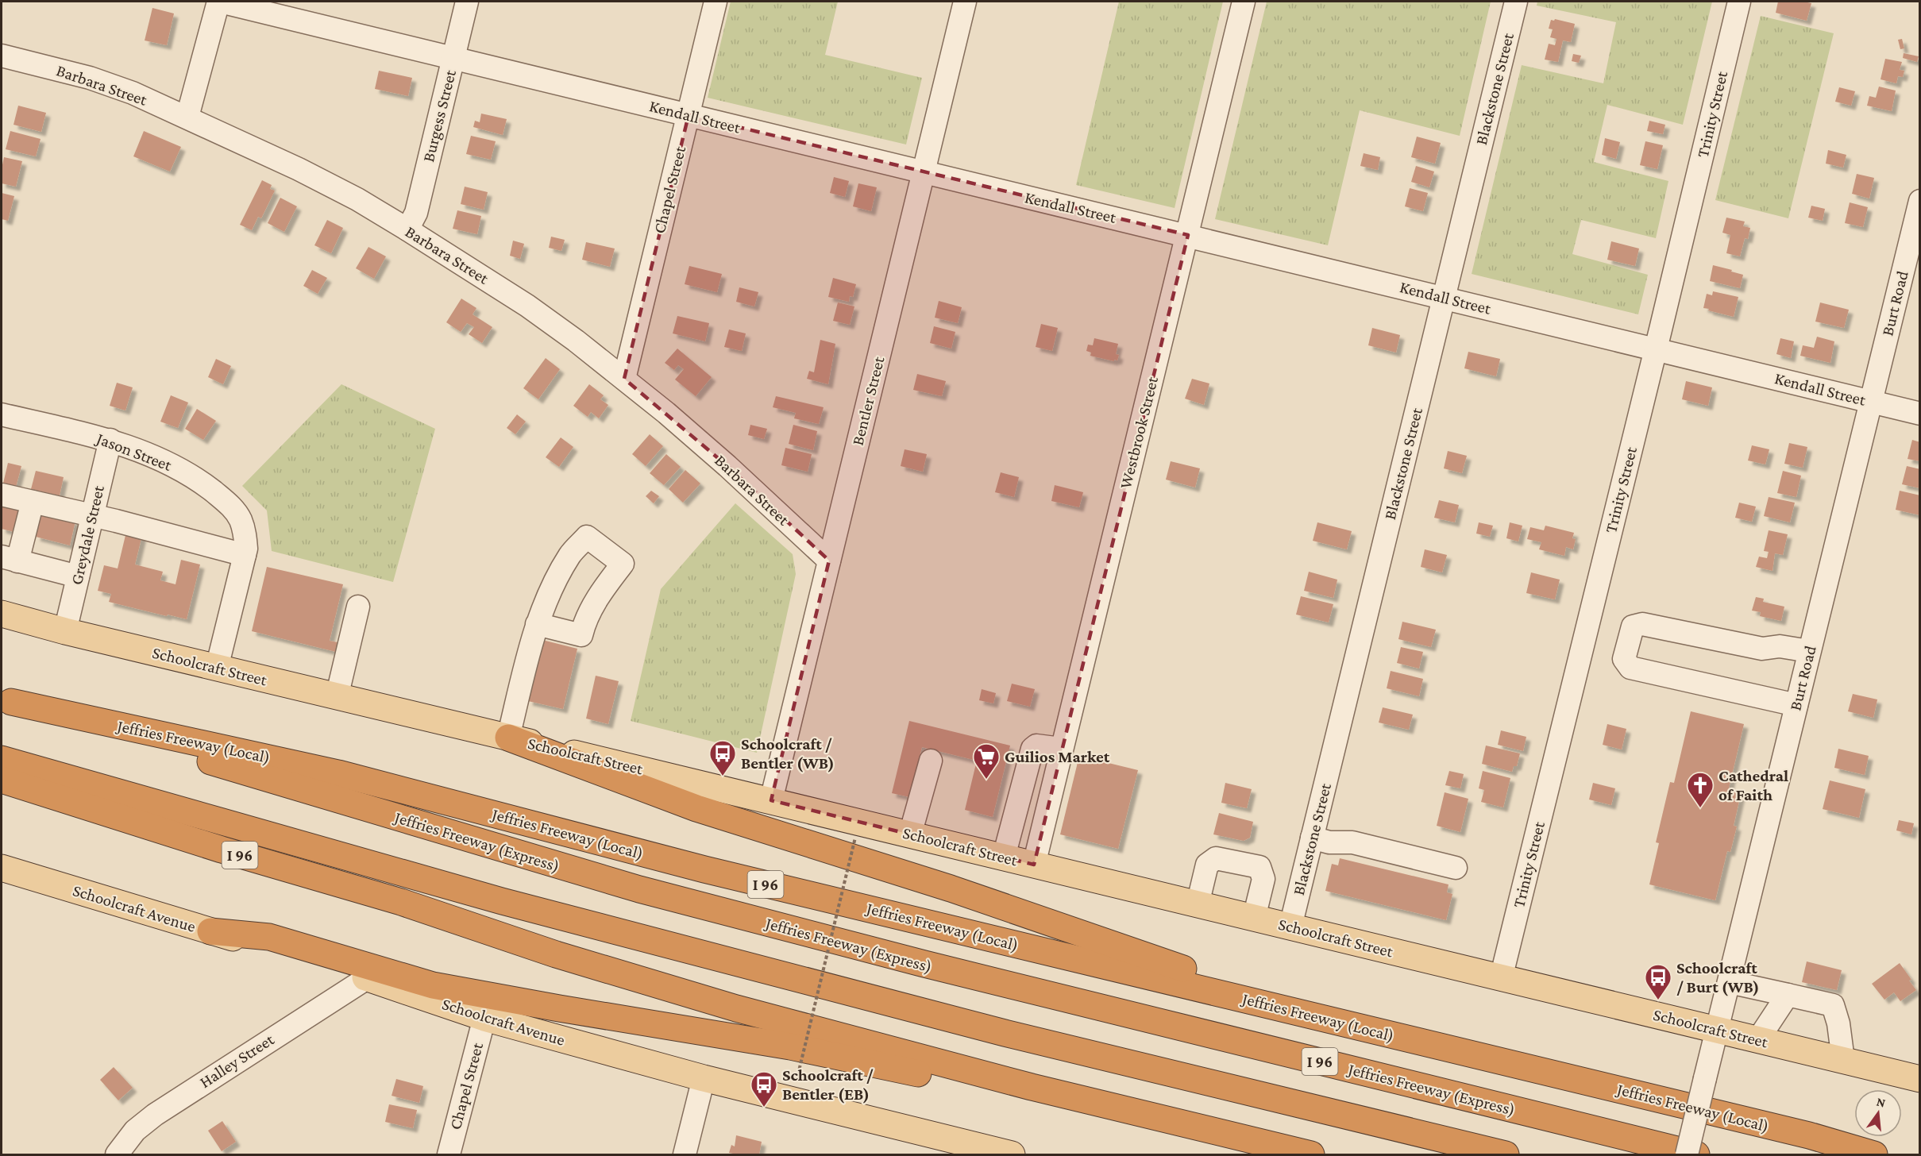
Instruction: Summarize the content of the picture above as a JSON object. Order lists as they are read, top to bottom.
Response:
{
  "streets": {
    "highway": ["Jeffries Freeway (Local)", "Jeffries Freeway (Express)", "I 96"],
    "main road": ["Schoolcraft Street", "Schoolcraft Avenue"],
    "street": [
      "Barbara Street",
      "Blackstone Street",
      "Trinity Street",
      "Burgess Street",
      "Kendall Street",
      "Chapel Street",
      "Burt Road",
      "Bentler Street",
      "Westbrook Street",
      "Jason Street",
      "Greydale Street",
      "Halley Street"
    ]
  },
  "crossings": [
    ["Barbara Street", "Burgess Street"],
    ["Barbara Street", "Chapel Street"],
    ["Barbara Street", "Bentler Street"],
    ["Blackstone Street", "Kendall Street"],
    ["Blackstone Street", "Schoolcraft Street"],
    ["Trinity Street", "Kendall Street"],
    ["Trinity Street", "Schoolcraft Street"],
    ["Burgess Street", "Kendall Street"],
    ["Kendall Street", "Chapel Street"],
    ["Kendall Street", "Burt Road"],
    ["Kendall Street", "Bentler Street"],
    ["Kendall Street", "Westbrook Street"],
    ["Chapel Street", "Schoolcraft Avenue"],
    ["Burt Road", "Schoolcraft Street"],
    ["Bentler Street", "Schoolcraft Street"],
    ["Westbrook Street", "Schoolcraft Street"],
    ["Jason Street", "Greydale Street"],
    ["Jason Street", "Schoolcraft Street"],
    ["Greydale Street", "Schoolcraft Street"],
    ["Jeffries Freeway (Local)", "Jeffries Freeway (Express)"],
    ["Schoolcraft Avenue", "Halley Street"]
  ],
  "places": {
    "bus stop": ["Schoolcraft / Bentler (WB)", "Schoolcraft / Burt (WB)", "Schoolcraft / Bentler (EB)"],
    "supermarket": ["Guilios Market"],
    "church": ["Cathedral of Faith"]
  },
  "north": "top"
}
